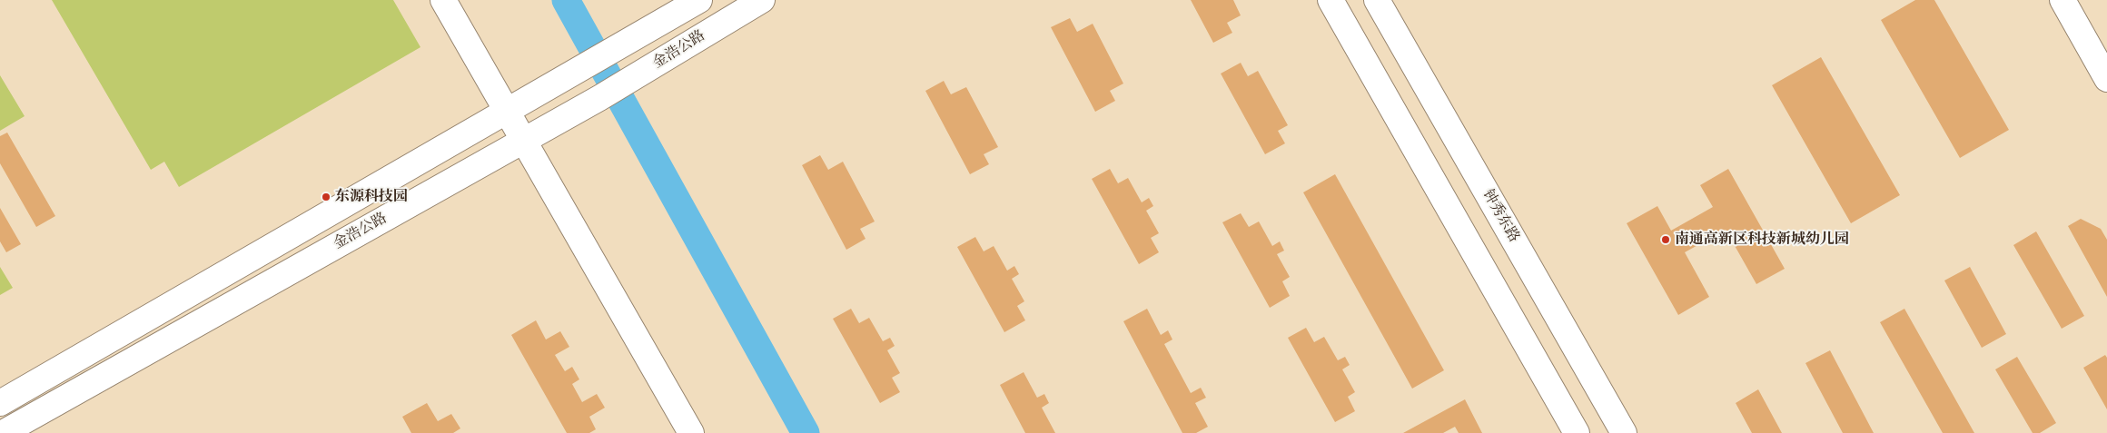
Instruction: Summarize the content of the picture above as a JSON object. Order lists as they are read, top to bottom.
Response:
{
  "streets": {
    "main road": ["金浩公路", "钟秀东路"]
  },
  "places": ["东源科技园", "南通高新区科技新城幼儿园"]
}
